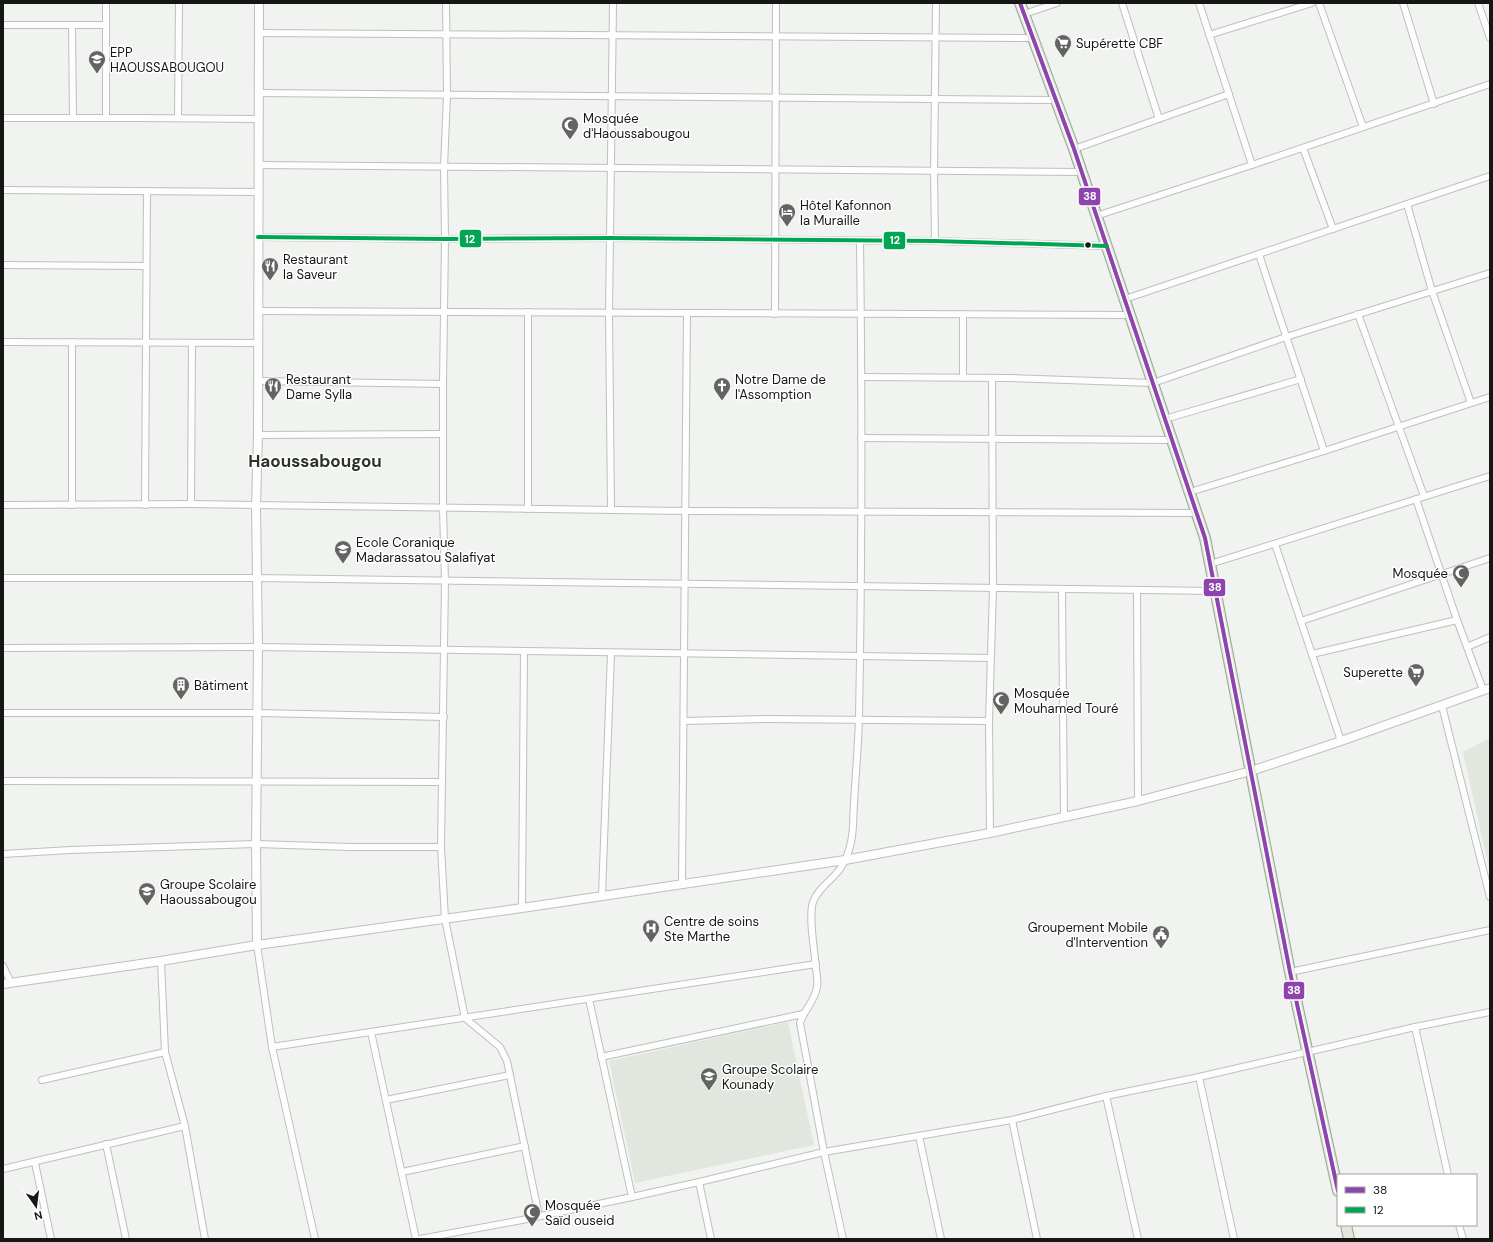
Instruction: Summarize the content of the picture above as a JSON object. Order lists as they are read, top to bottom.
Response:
{
  "districts": ["Haoussabougou"],
  "places": {
    "supermarket": ["Supérette CBF", "Superette"],
    "school or university": [
      "EPP HAOUSSABOUGOU",
      "Ecole Coranique Madarassatou Salafiyat",
      "Groupe Scolaire Haoussabougou",
      "Groupe Scolaire Kounady"
    ],
    "mosque": [
      "Mosquée d'Haoussabougou",
      "Mosquée",
      "Mosquée Mouhamed Touré",
      "Mosquée Saïd ouseid"
    ],
    "hotel": ["Hôtel Kafonnon la Muraille"],
    "restaurant": ["Restaurant la Saveur", "Restaurant Dame Sylla"],
    "church": ["Notre Dame de l'Assomption"],
    "building": ["Bâtiment"],
    "hospital": ["Centre de soins Ste Marthe"],
    "public building": ["Groupement Mobile d'Intervention"]
  },
  "lines": ["transit line 38", "transit line 12"],
  "legend": ["38", "12"],
  "north": "bottom"
}
